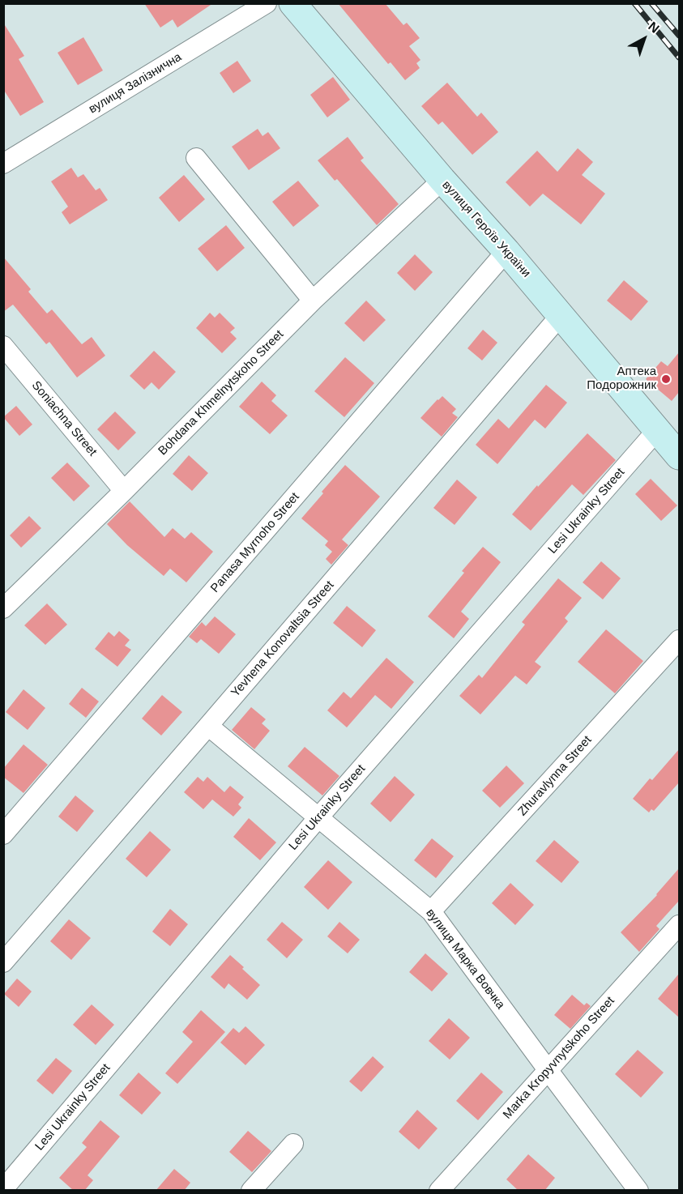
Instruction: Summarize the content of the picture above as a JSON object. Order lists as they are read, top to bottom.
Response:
{
  "streets": {
    "street": [
      "вулиця Залізнична",
      "вулиця Героїв України",
      "Bohdana Khmelnytskoho Street",
      "Soniachna Street",
      "Lesi Ukrainky Street",
      "Panasa Myrnoho Street",
      "Yevhena Konovaltsia Street",
      "Zhuravlynna Street",
      "вулиця Марка Вовчка",
      "Marka Kropyvnytskoho Street"
    ]
  },
  "crossings": [
    ["вулиця Героїв України", "Bohdana Khmelnytskoho Street"],
    ["вулиця Героїв України", "Lesi Ukrainky Street"],
    ["вулиця Героїв України", "Panasa Myrnoho Street"],
    ["вулиця Героїв України", "Yevhena Konovaltsia Street"],
    ["Bohdana Khmelnytskoho Street", "Soniachna Street"],
    ["Lesi Ukrainky Street", "вулиця Марка Вовчка"],
    ["Yevhena Konovaltsia Street", "вулиця Марка Вовчка"],
    ["Zhuravlynna Street", "вулиця Марка Вовчка"],
    ["вулиця Марка Вовчка", "Marka Kropyvnytskoho Street"]
  ],
  "places": ["Аптека Подорожник"],
  "north": "top right"
}
